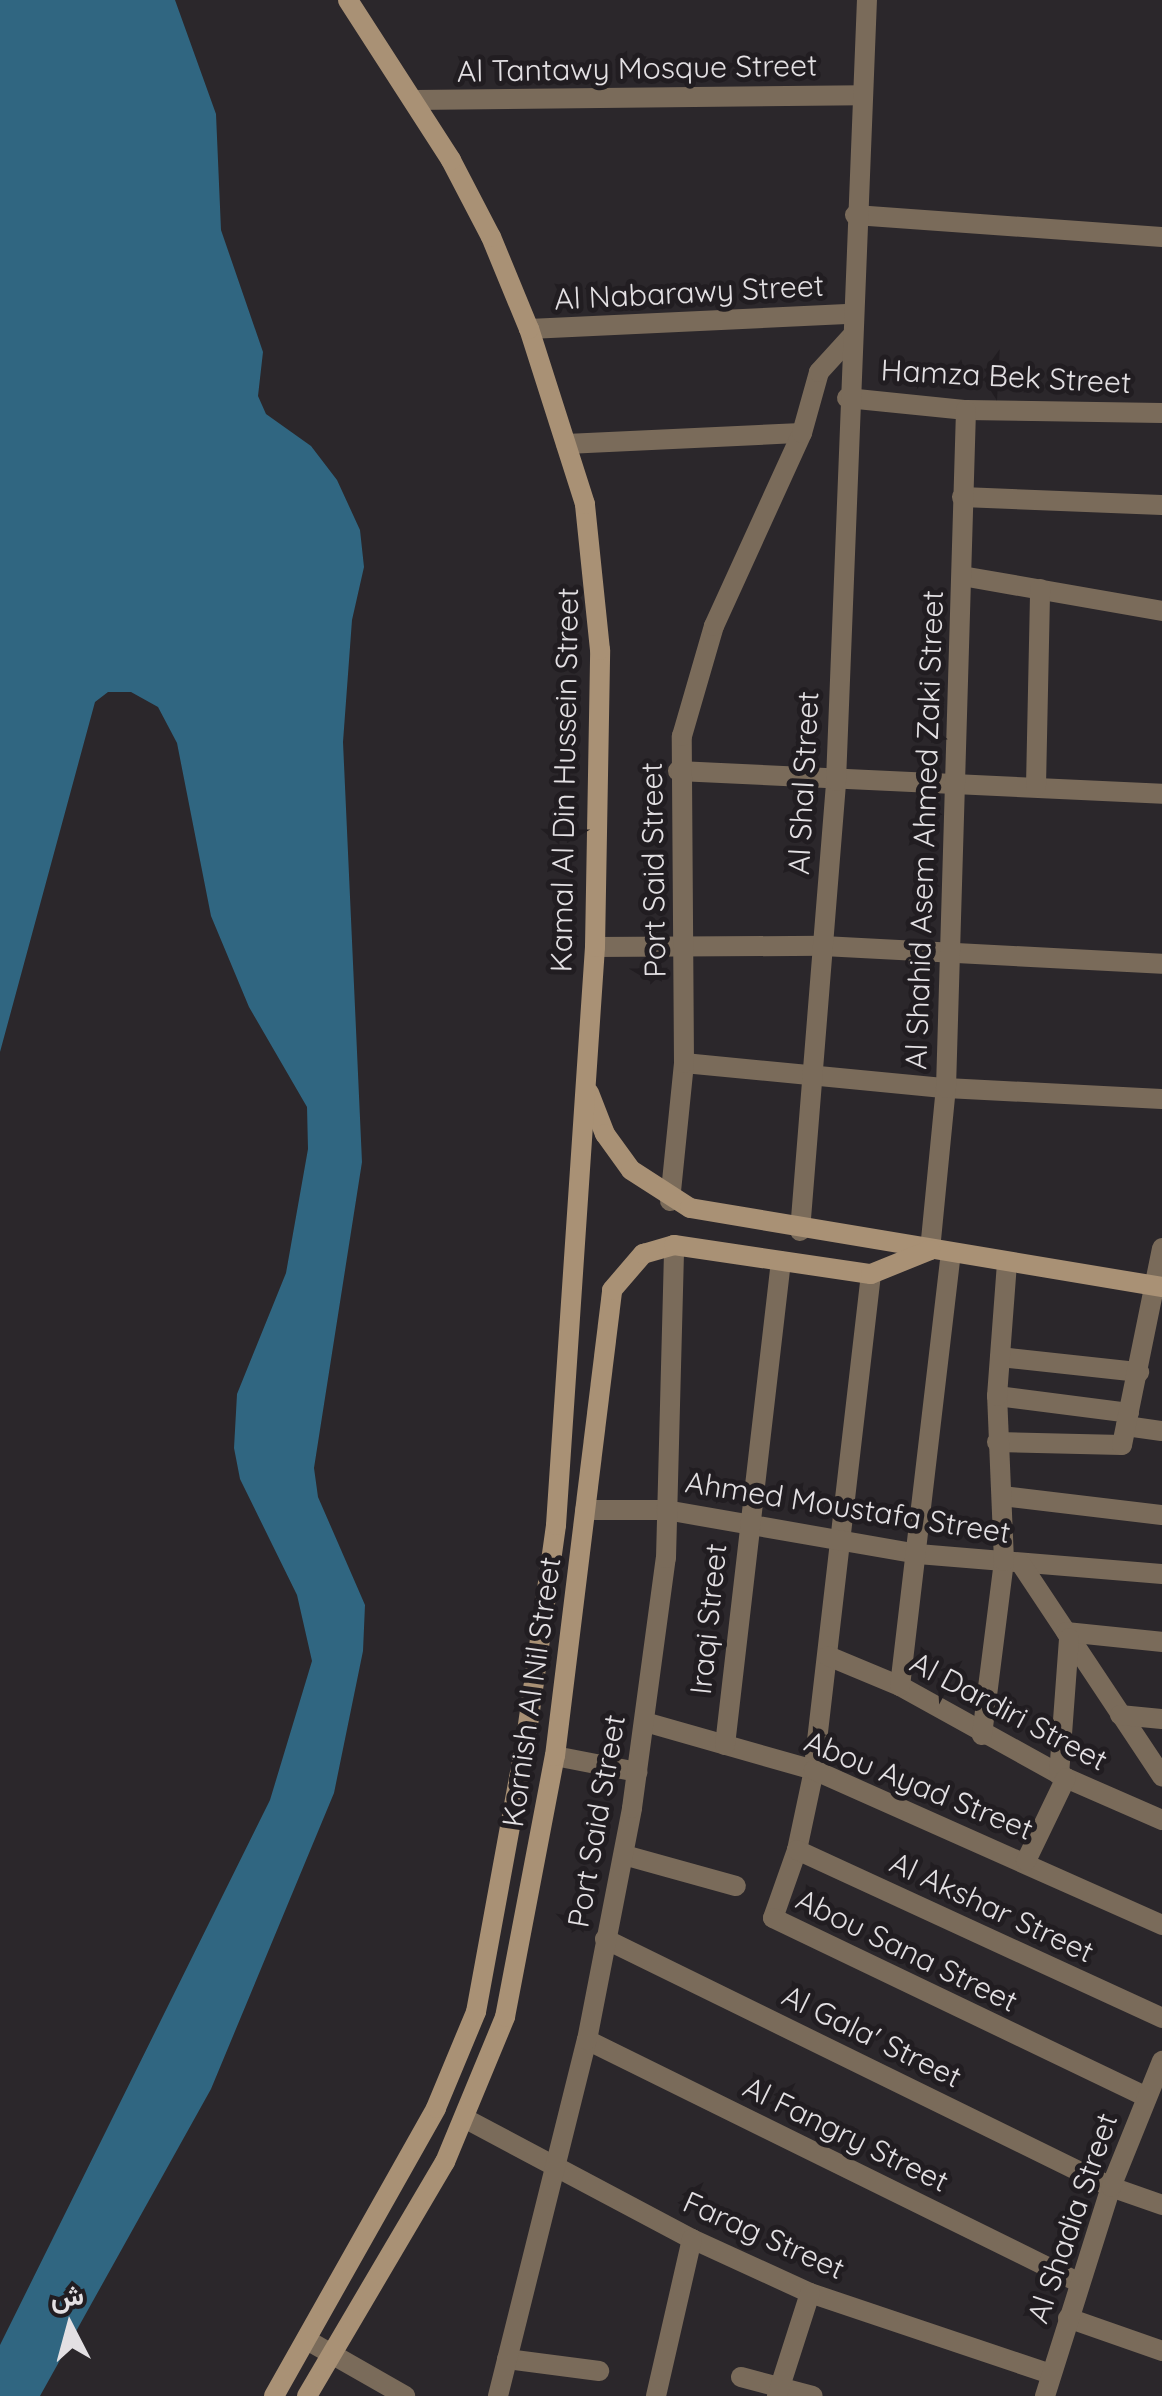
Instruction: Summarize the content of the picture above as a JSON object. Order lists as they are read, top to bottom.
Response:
{
  "streets": {
    "main road": ["Kamal Al Din Hussein Street", "Kornish Al Nil Street"],
    "street": [
      "Al Tantawy Mosque Street",
      "Al Nabarawy Street",
      "Hamza Bek Street",
      "Al Shal Street",
      "Al Shahid Asem Ahmed Zaki Street",
      "Port Said Street",
      "Ahmed Moustafa Street",
      "Iraqi Street",
      "Al Dardiri Street",
      "Abou Ayad Street",
      "Al Akshar Street",
      "Abou Sana Street",
      "Al Gala' Street",
      "Al Fangry Street",
      "Al Shadia Street",
      "Farag Street"
    ]
  },
  "crossings": [
    ["Al Tantawy Mosque Street", "Kamal Al Din Hussein Street"],
    ["Al Tantawy Mosque Street", "Al Shal Street"],
    ["Al Nabarawy Street", "Kamal Al Din Hussein Street"],
    ["Al Nabarawy Street", "Al Shal Street"],
    ["Hamza Bek Street", "Al Shal Street"],
    ["Hamza Bek Street", "Al Shahid Asem Ahmed Zaki Street"],
    ["Kamal Al Din Hussein Street", "Kornish Al Nil Street"],
    ["Al Shal Street", "Port Said Street"],
    ["Al Shahid Asem Ahmed Zaki Street", "Ahmed Moustafa Street"],
    ["Al Shahid Asem Ahmed Zaki Street", "Al Dardiri Street"],
    ["Port Said Street", "Ahmed Moustafa Street"],
    ["Port Said Street", "Kornish Al Nil Street"],
    ["Port Said Street", "Abou Ayad Street"],
    ["Port Said Street", "Al Gala' Street"],
    ["Port Said Street", "Al Fangry Street"],
    ["Port Said Street", "Farag Street"],
    ["Ahmed Moustafa Street", "Iraqi Street"],
    ["Ahmed Moustafa Street", "Kornish Al Nil Street"],
    ["Ahmed Moustafa Street", "Abou Sana Street"],
    ["Iraqi Street", "Abou Ayad Street"],
    ["Kornish Al Nil Street", "Farag Street"],
    ["Al Dardiri Street", "Abou Sana Street"],
    ["Abou Ayad Street", "Abou Sana Street"],
    ["Al Akshar Street", "Abou Sana Street"],
    ["Abou Sana Street", "Al Shadia Street"],
    ["Al Gala' Street", "Al Shadia Street"],
    ["Al Fangry Street", "Al Shadia Street"],
    ["Al Shadia Street", "Farag Street"]
  ],
  "north": "top"
}
